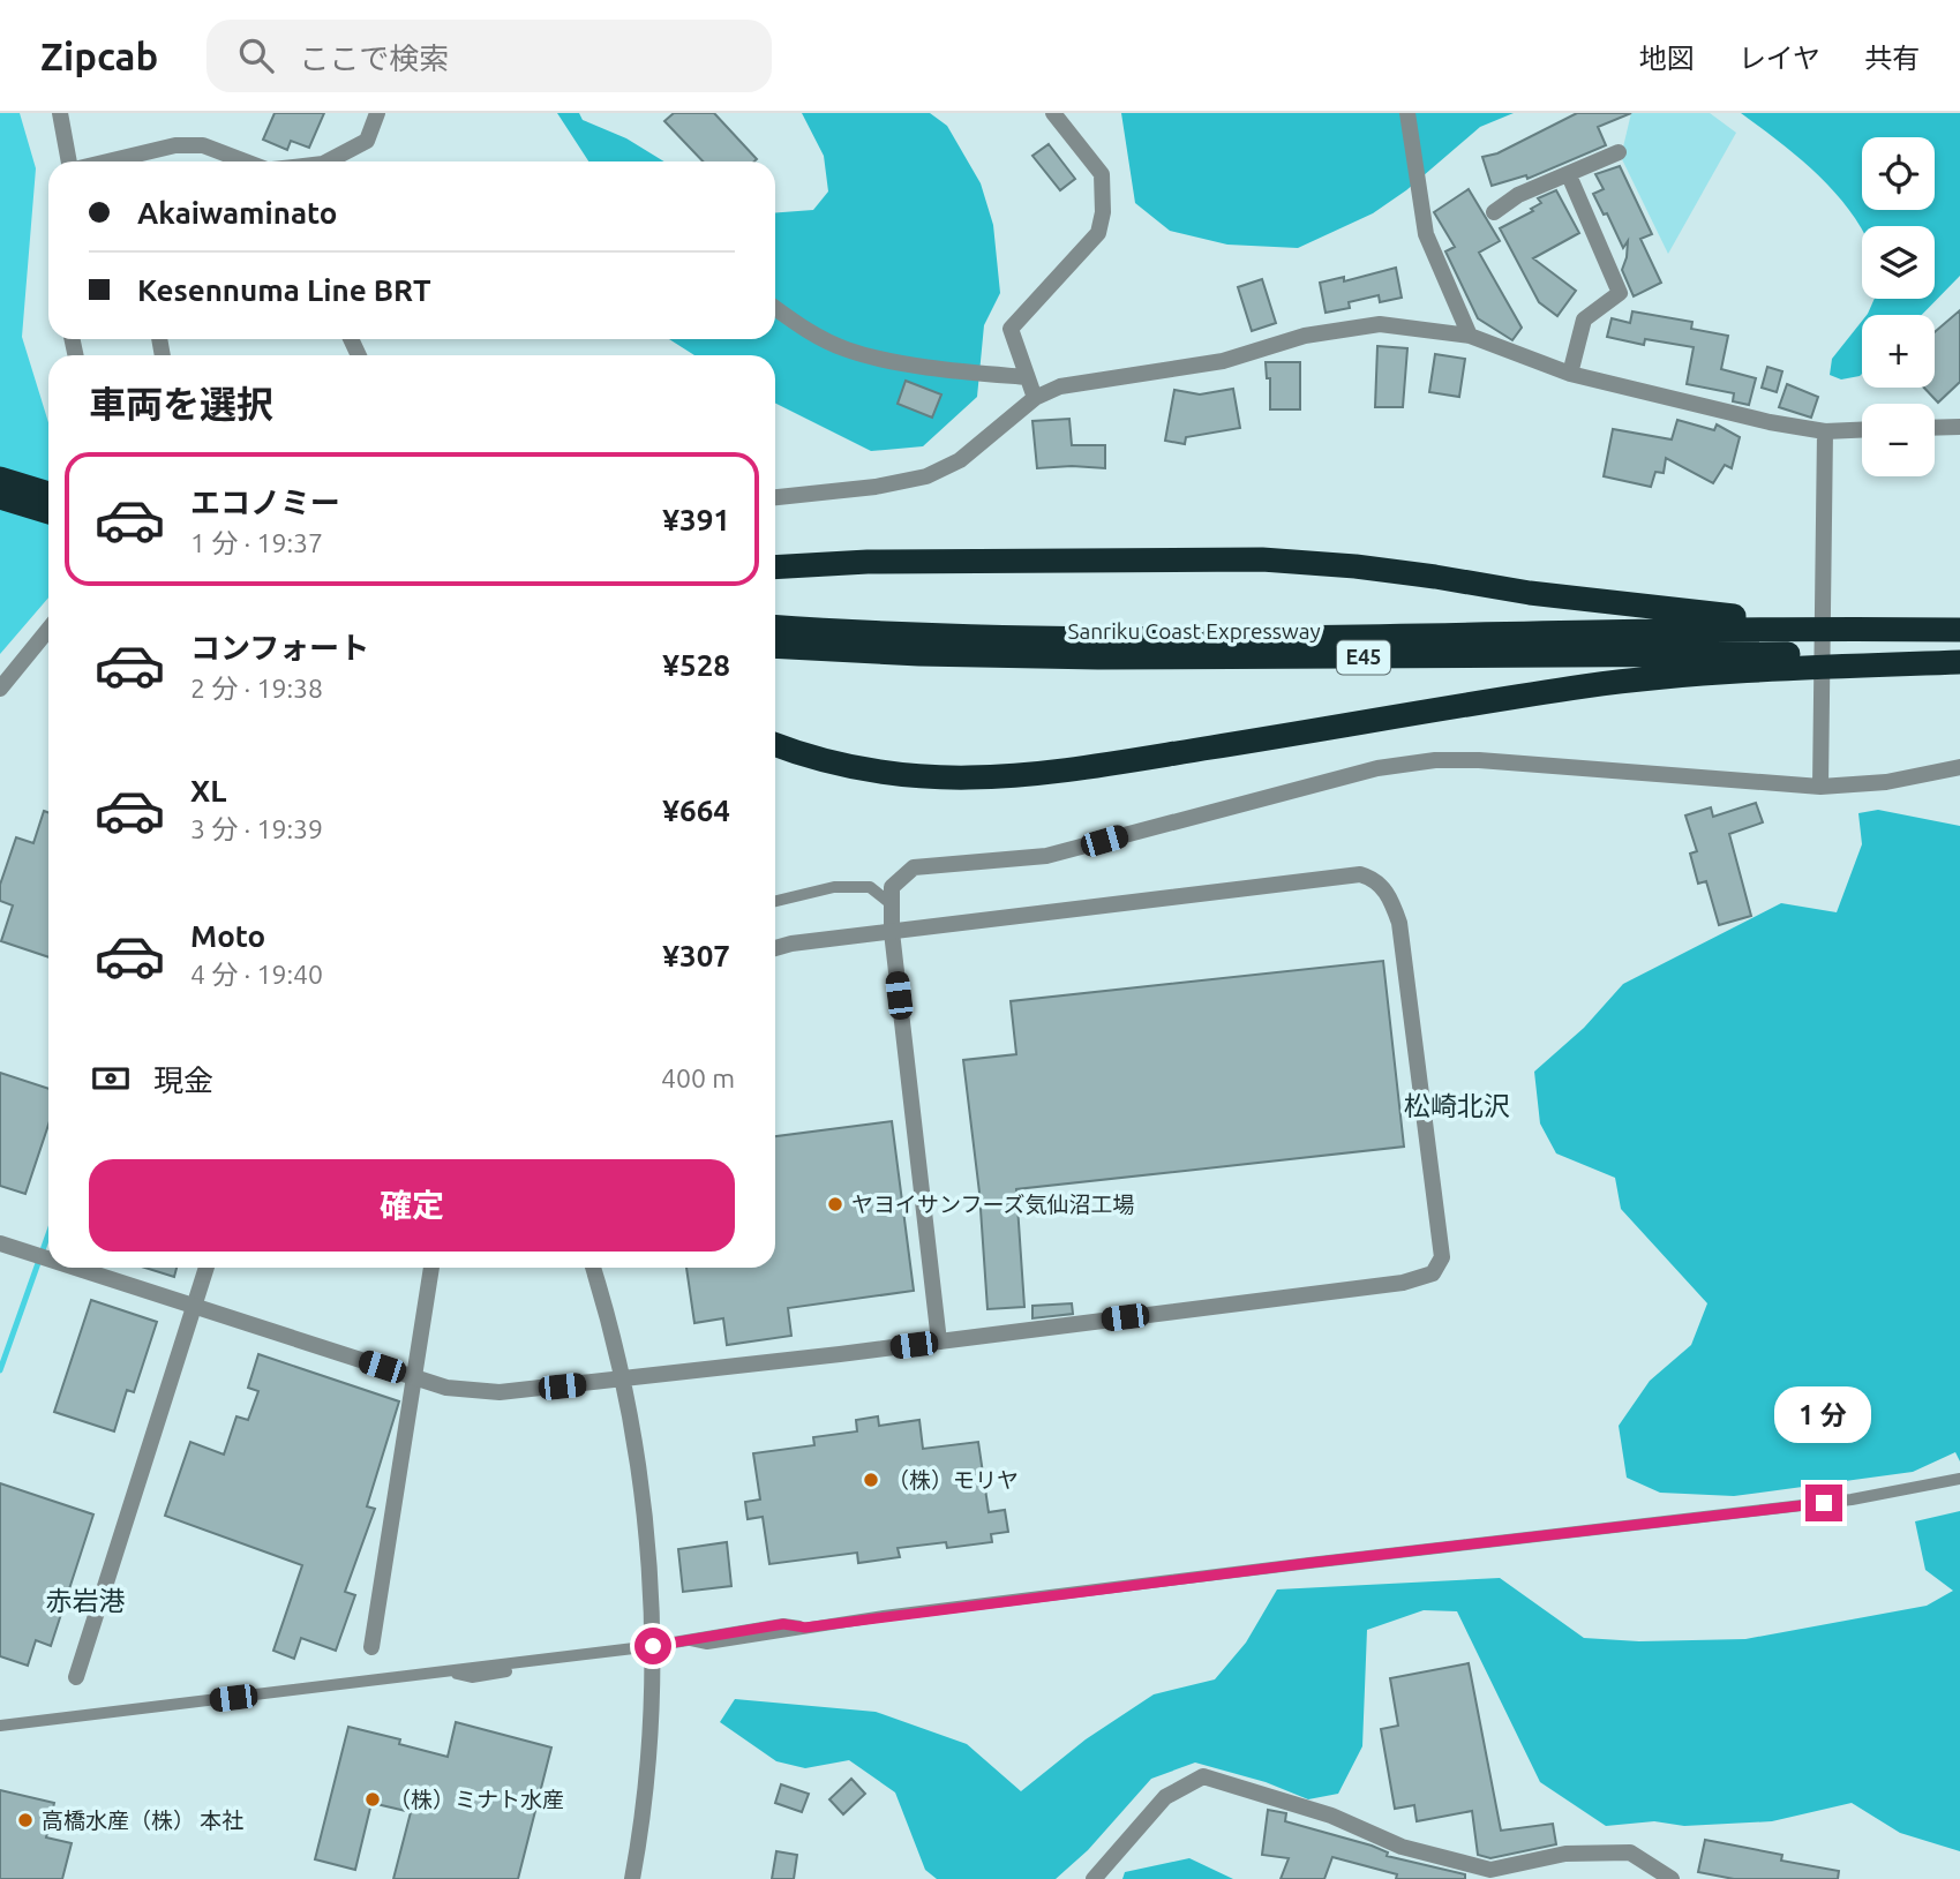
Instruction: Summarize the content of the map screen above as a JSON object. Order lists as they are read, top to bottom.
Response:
{
  "streets": {
    "highway": ["Sanriku Coast Expressway", "E45"]
  },
  "districts": ["松崎北沢", "赤岩港"],
  "places": [
    "ヤヨイサンフーズ気仙沼工場",
    "（株）モリヤ",
    "（株）ミナト水産",
    "高橋水産（株） 本社"
  ],
  "page": {
    "header": "Zipcab",
    "search": "ここで検索",
    "nav": ["地図", "レイヤ", "共有"],
    "map_buttons": ["+", "−"],
    "banner": ["Akaiwaminato", "Kesennuma Line BRT"],
    "heading": "車両を選択",
    "list": [
      {
        "name": "エコノミー",
        "note": "1 分 · 19:37",
        "value": "¥391"
      },
      {
        "name": "コンフォート",
        "note": "2 分 · 19:38",
        "value": "¥528"
      },
      {
        "name": "XL",
        "note": "3 分 · 19:39",
        "value": "¥664"
      },
      {
        "name": "Moto",
        "note": "4 分 · 19:40",
        "value": "¥307"
      }
    ],
    "pay": ["現金", "400 m"],
    "buttons": "確定",
    "bubble": "1 分"
  }
}
